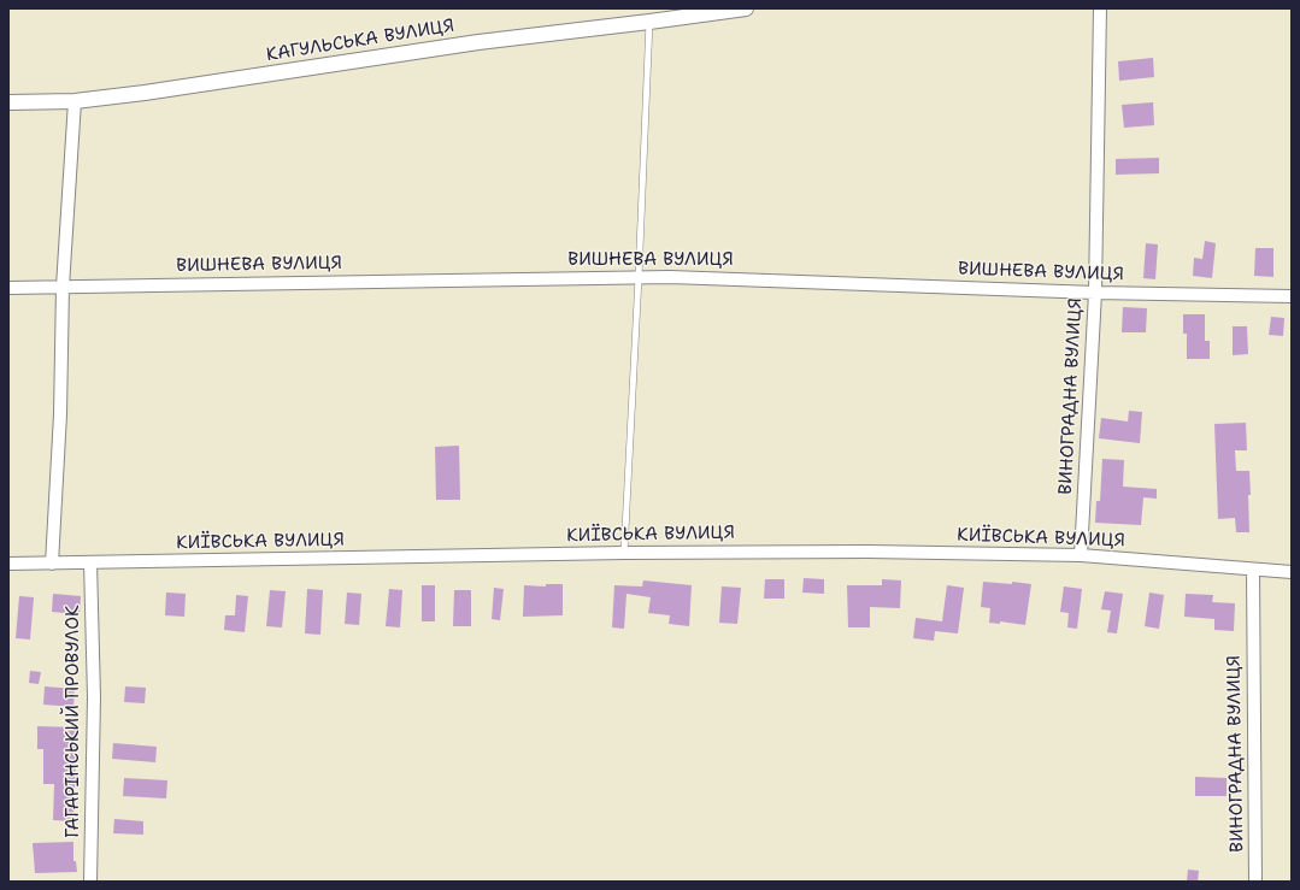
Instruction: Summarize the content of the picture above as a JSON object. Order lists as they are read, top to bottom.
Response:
{
  "streets": {
    "street": [
      "КАГУЛЬСЬКА ВУЛИЦЯ",
      "ВИШНЕВА ВУЛИЦЯ",
      "ВИНОГРАДНА ВУЛИЦЯ",
      "КИЇВСЬКА ВУЛИЦЯ",
      "ГАГАРІНСЬКИЙ ПРОВУЛОК"
    ]
  },
  "crossings": [
    ["ВИШНЕВА ВУЛИЦЯ", "ВИНОГРАДНА ВУЛИЦЯ"],
    ["ВИНОГРАДНА ВУЛИЦЯ", "КИЇВСЬКА ВУЛИЦЯ"],
    ["КИЇВСЬКА ВУЛИЦЯ", "ГАГАРІНСЬКИЙ ПРОВУЛОК"]
  ]
}
